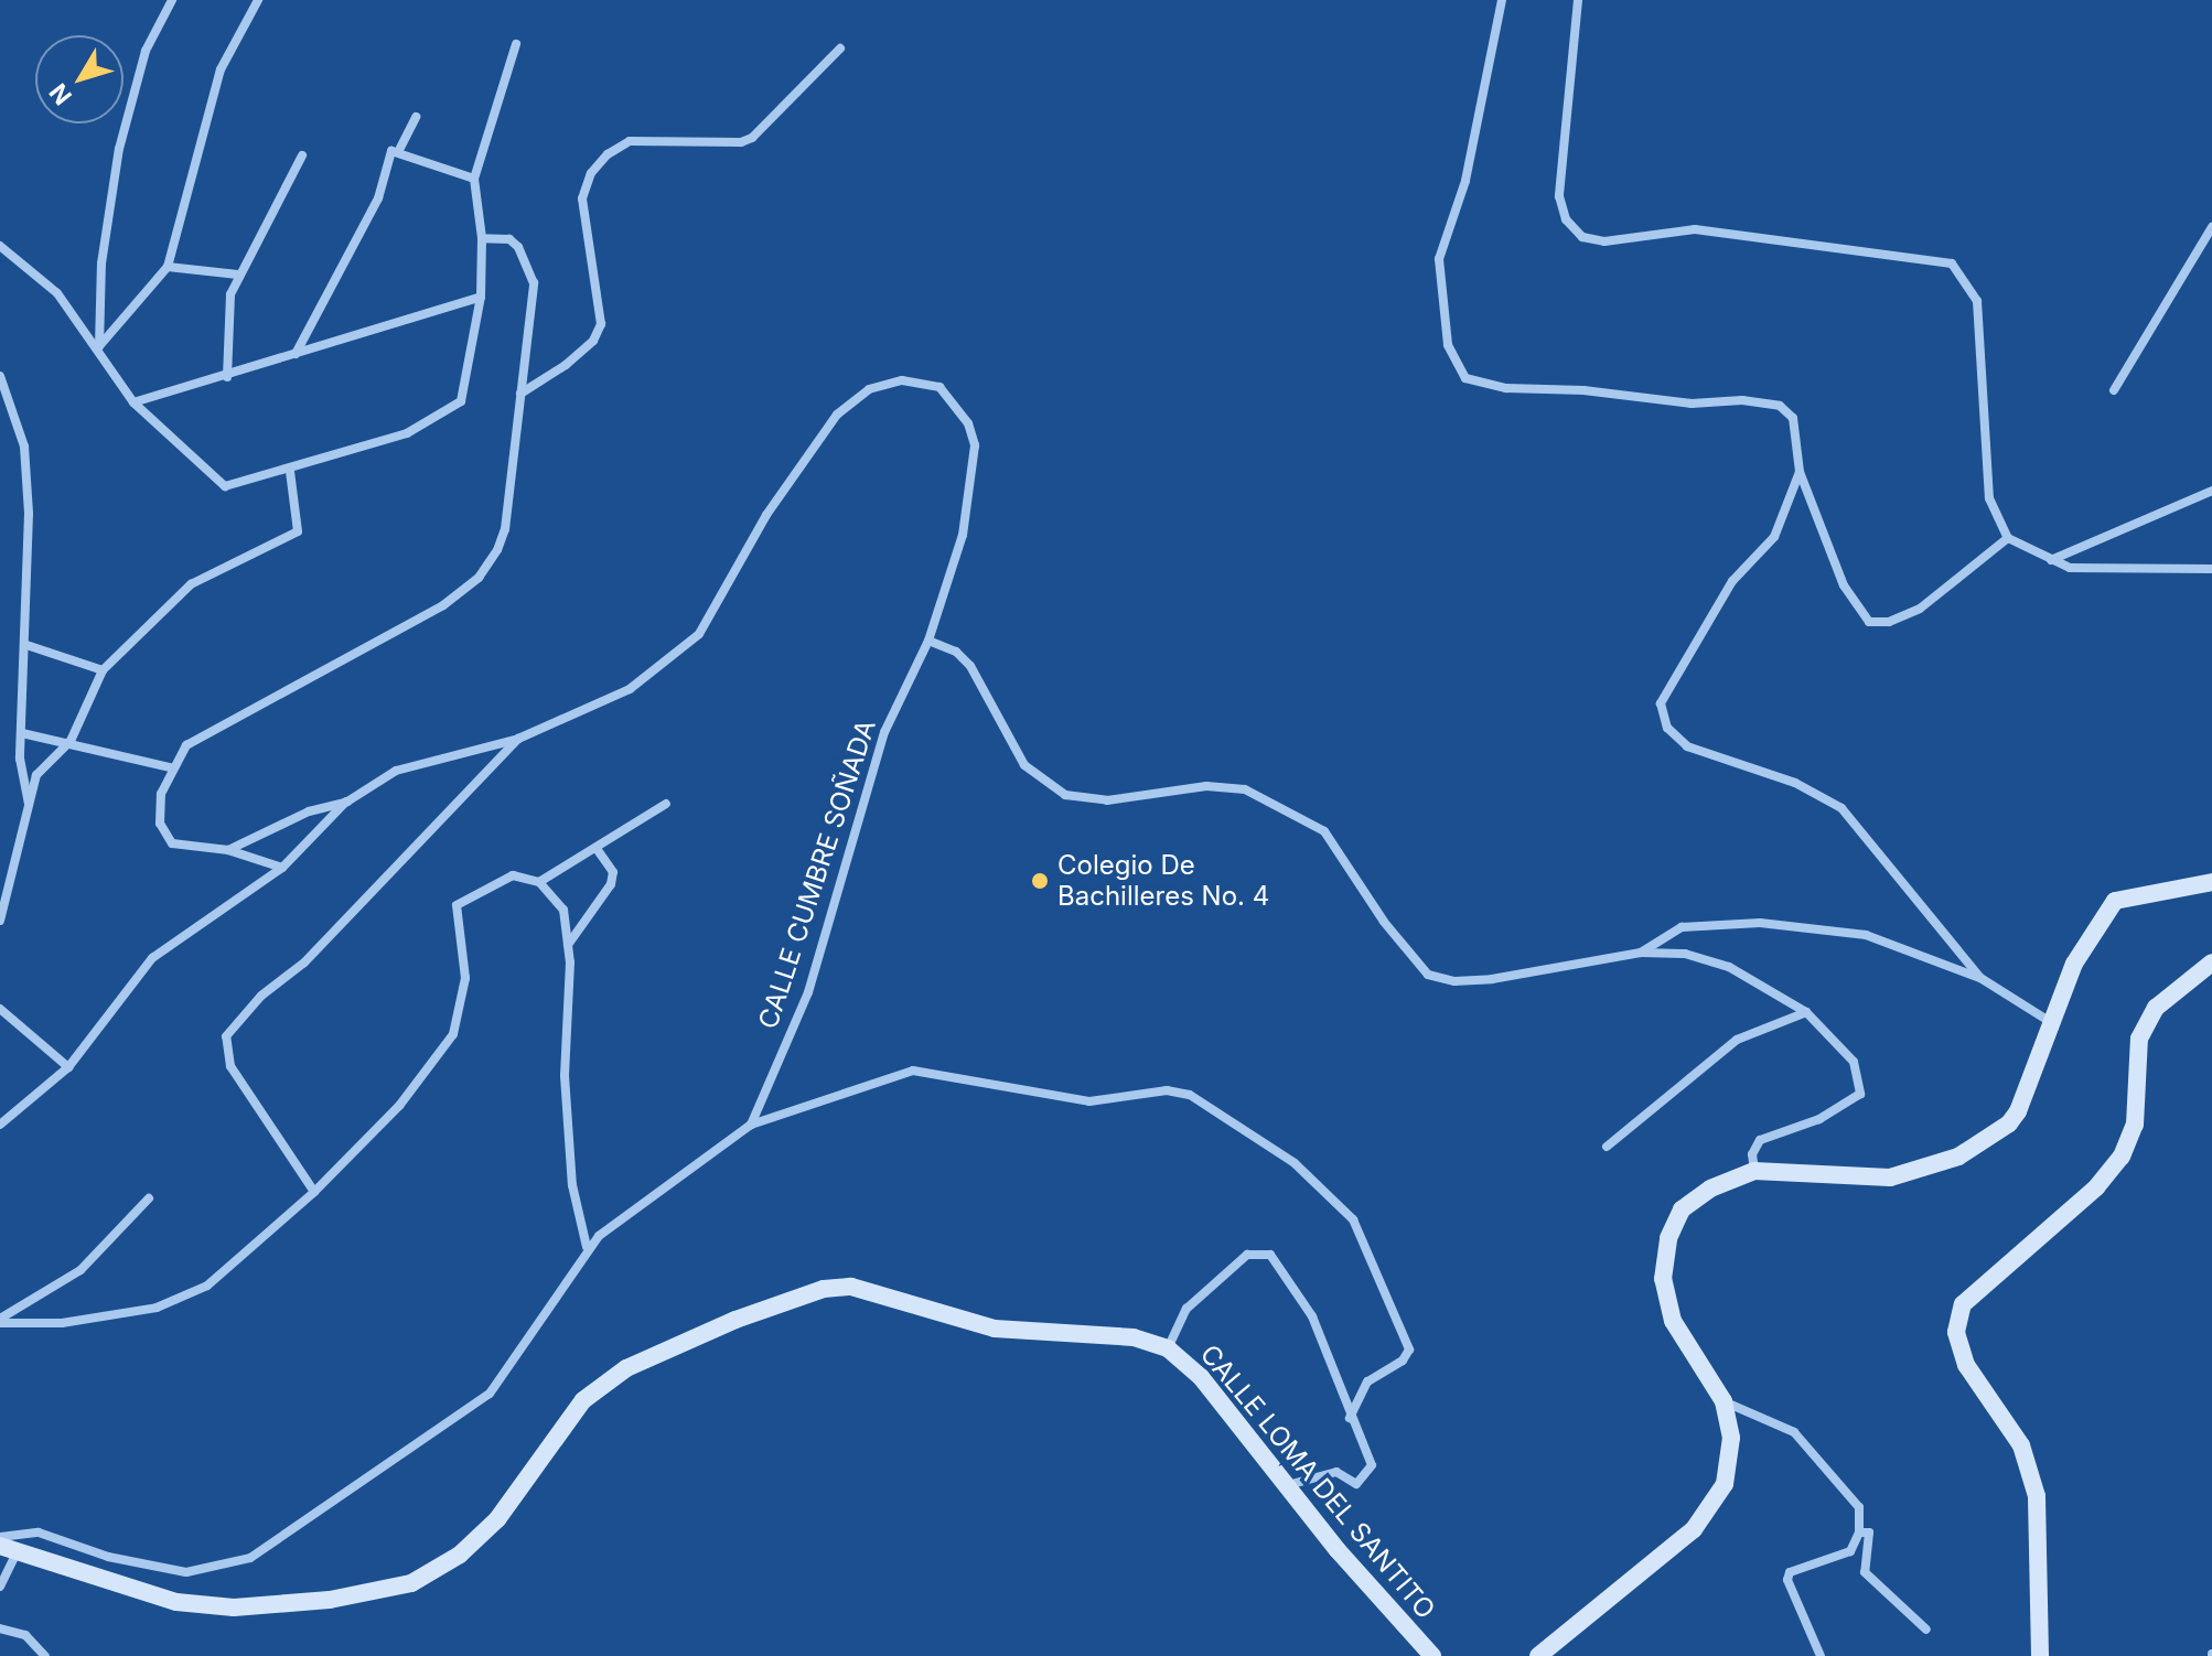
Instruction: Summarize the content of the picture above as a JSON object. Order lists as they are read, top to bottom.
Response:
{
  "streets": {
    "main road": ["CALLE LOMA DEL SANTITO"],
    "street": ["CALLE CUMBRE SOÑADA"]
  },
  "places": ["Colegio De Bachilleres No. 4"],
  "north": "bottom left"
}
